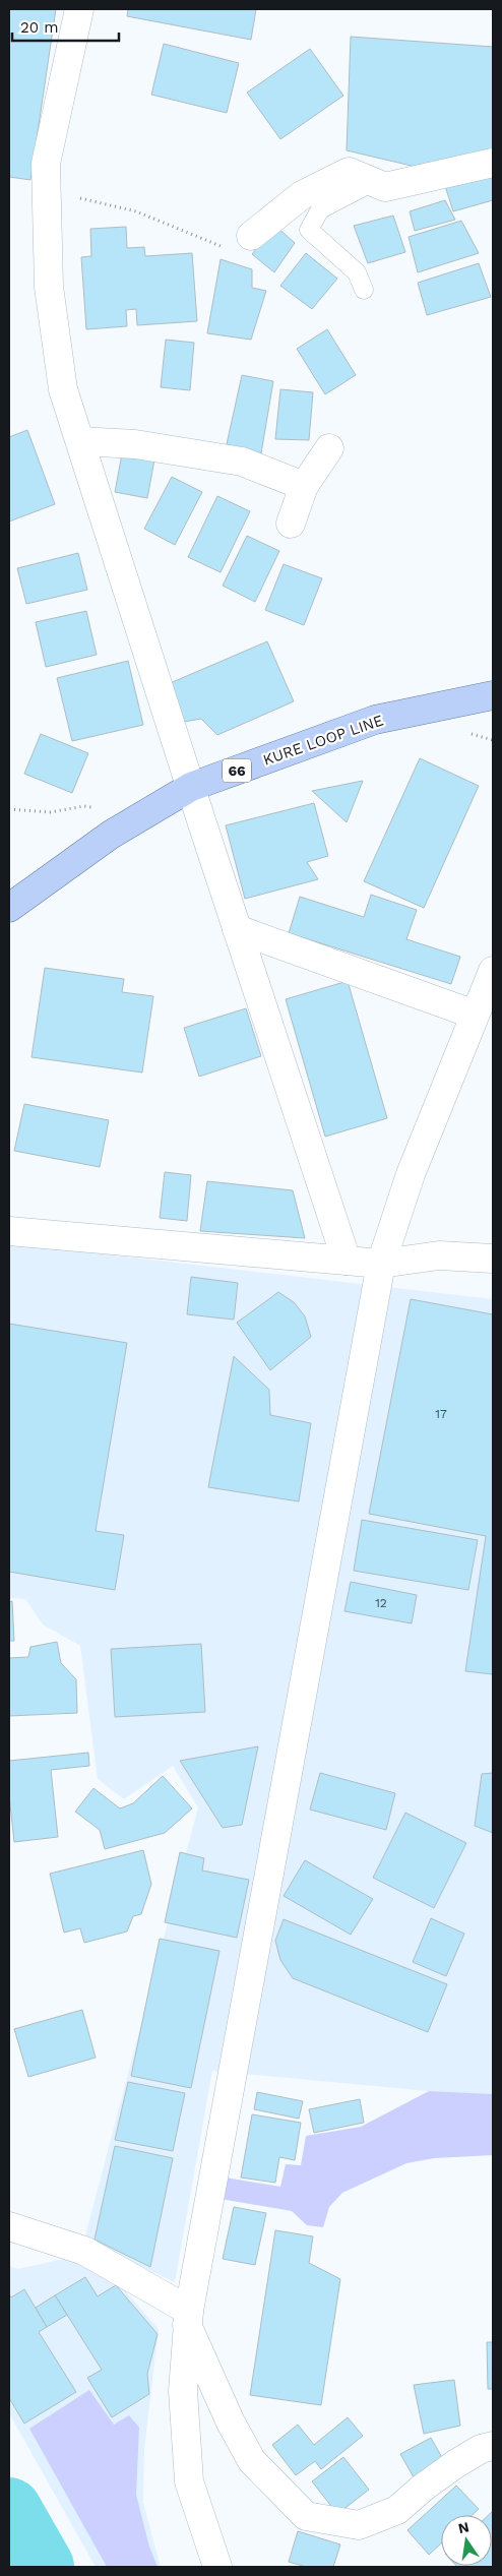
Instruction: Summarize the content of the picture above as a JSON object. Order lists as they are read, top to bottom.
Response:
{
  "streets": {
    "main road": ["KURE LOOP LINE", "66"]
  },
  "house_numbers": ["17", "12"],
  "scale_bar": "20 m",
  "north": "top"
}
